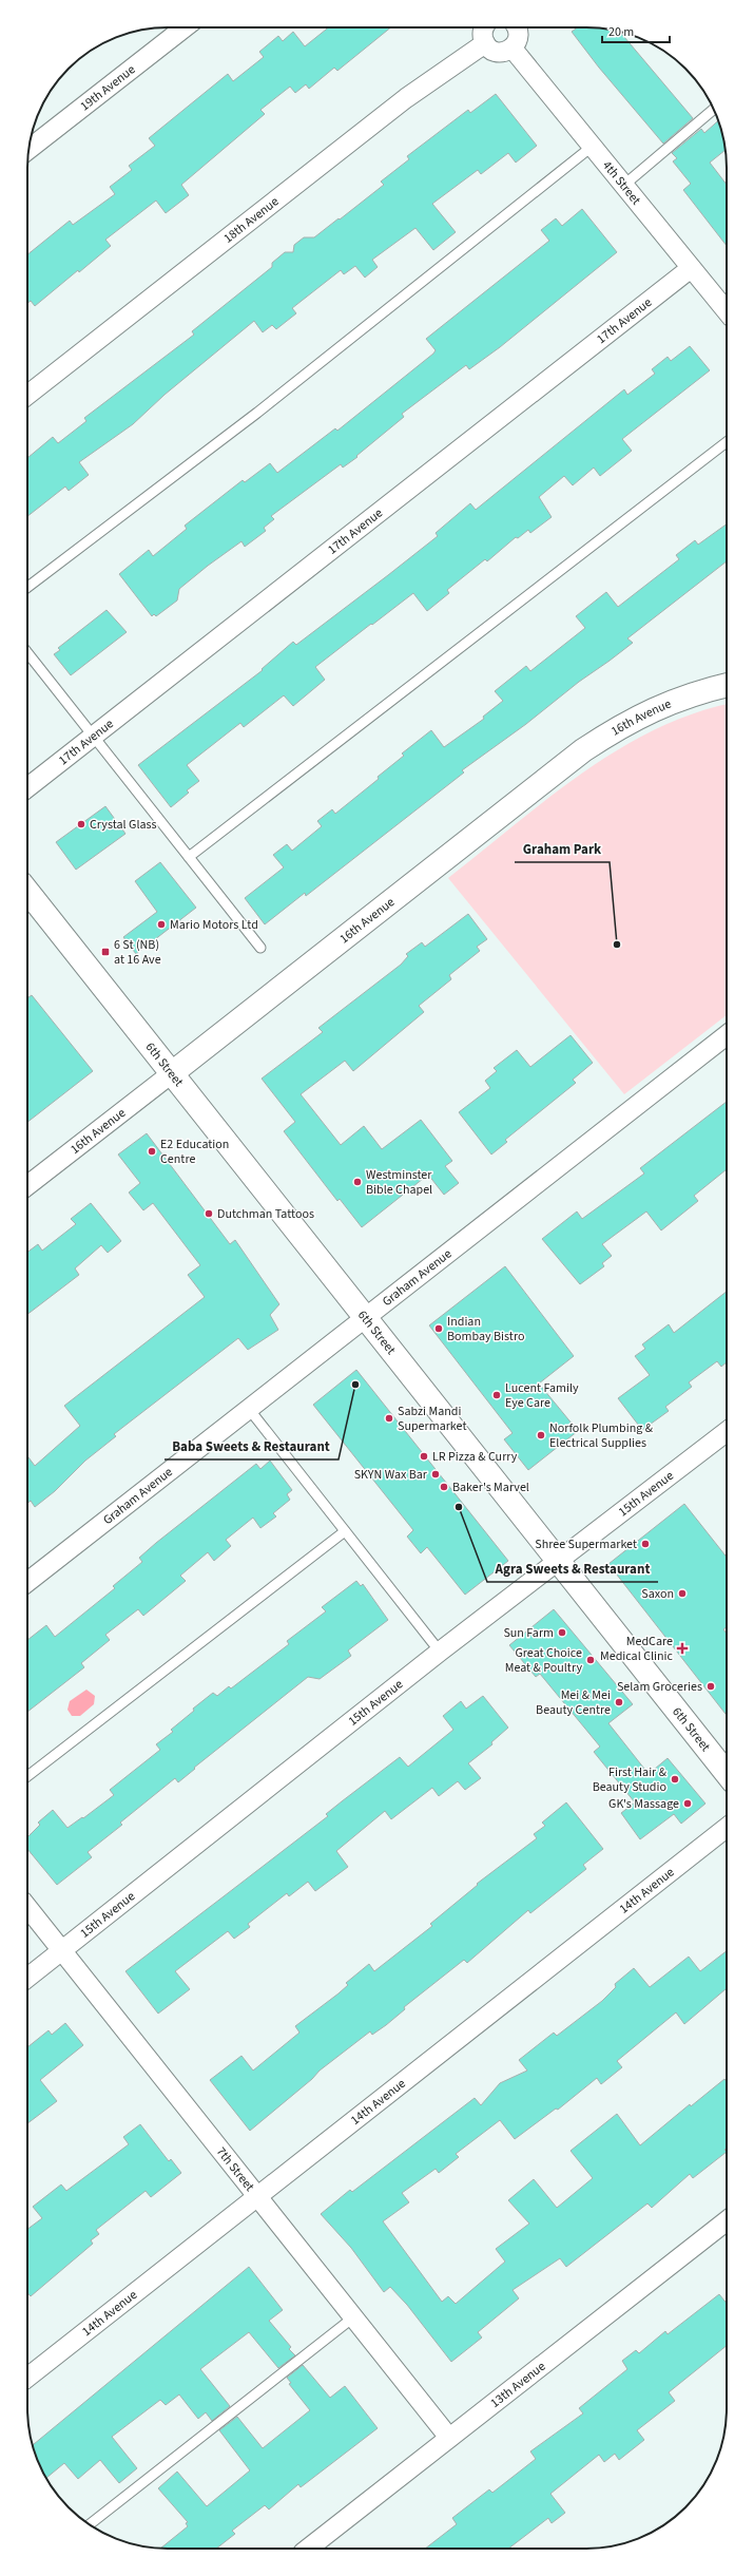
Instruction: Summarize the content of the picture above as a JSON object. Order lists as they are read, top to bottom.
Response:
{
  "streets": {
    "street": [
      "19th Avenue",
      "4th Street",
      "18th Avenue",
      "17th Avenue",
      "16th Avenue",
      "6th Street",
      "Graham Avenue",
      "15th Avenue",
      "14th Avenue",
      "7th Street",
      "13th Avenue"
    ]
  },
  "crossings": [
    ["4th Street", "17th Avenue"],
    ["16th Avenue", "6th Street"],
    ["6th Street", "Graham Avenue"],
    ["6th Street", "15th Avenue"],
    ["15th Avenue", "7th Street"],
    ["14th Avenue", "7th Street"],
    ["7th Street", "13th Avenue"]
  ],
  "places": {
    "other": [
      "Crystal Glass",
      "Mario Motors Ltd",
      "Graham Park",
      "E2 Education Centre",
      "Westminster Bible Chapel",
      "Dutchman Tattoos",
      "Indian Bombay Bistro",
      "Baba Sweets & Restaurant",
      "Lucent Family Eye Care",
      "Sabzi Mandi Supermarket",
      "Norfolk Plumbing & Electrical Supplies",
      "LR Pizza & Curry",
      "SKYN Wax Bar",
      "Baker's Marvel",
      "Agra Sweets & Restaurant",
      "Shree Supermarket",
      "Saxon",
      "Sun Farm",
      "Great Choice Meat & Poultry",
      "Selam Groceries",
      "Mei & Mei Beauty Centre",
      "First Hair & Beauty Studio",
      "GK's Massage"
    ],
    "transit": ["6 St (NB) at 16 Ave"],
    "health": ["MedCare Medical Clinic"]
  },
  "scale_bar": "20 m"
}
